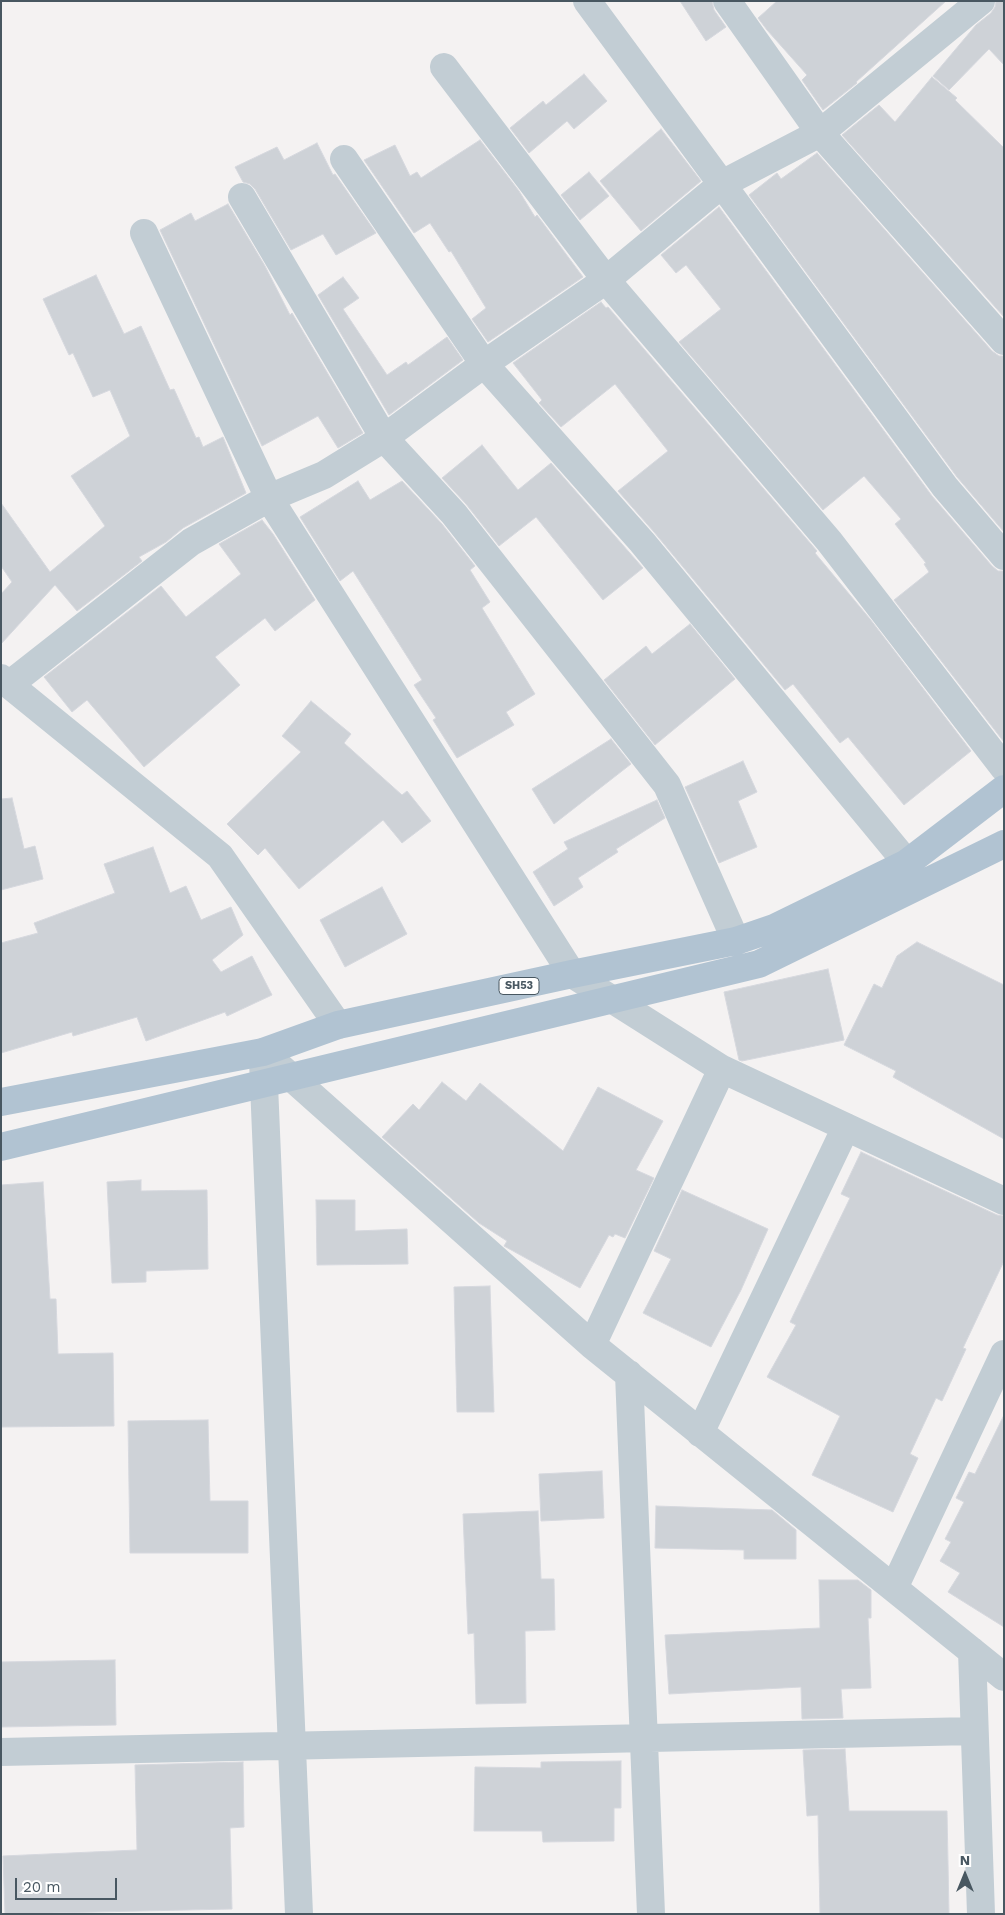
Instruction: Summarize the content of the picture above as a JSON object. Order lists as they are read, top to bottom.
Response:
{
  "streets": {
    "main road": ["SH53"]
  },
  "scale_bar": "20 m",
  "north": "top"
}
